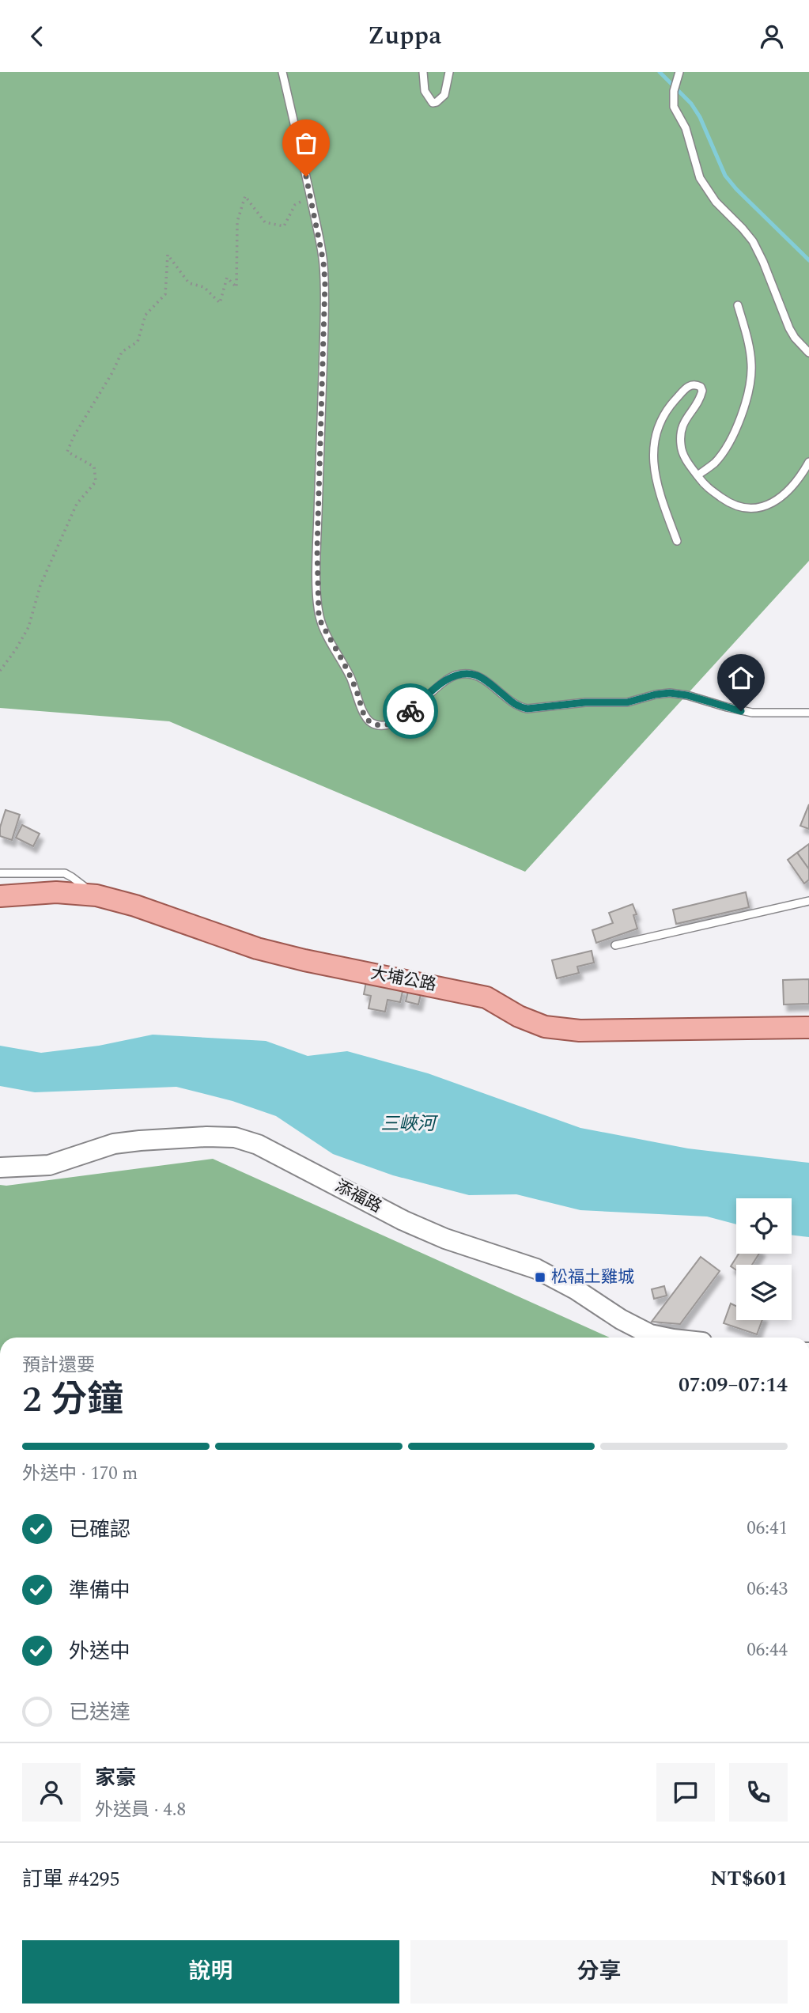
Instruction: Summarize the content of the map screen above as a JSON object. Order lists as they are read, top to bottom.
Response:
{
  "streets": {
    "main road": ["大埔公路"],
    "street": ["添福路"]
  },
  "water": ["三峽河"],
  "places": {
    "transit": ["松福土雞城"]
  },
  "page": {
    "header": "Zuppa",
    "heading": ["2 分鐘", "預計還要", "07:09–07:14"],
    "panel": [
      "家豪",
      "外送員 · 4.8",
      "訂單 #4295",
      "NT$601"
    ],
    "bar": "外送中 · 170 m",
    "list": [
      ["已確認", "06:41"],
      ["準備中", "06:43"],
      ["外送中", "06:44"],
      "已送達"
    ],
    "buttons": ["說明", "分享"]
  }
}
